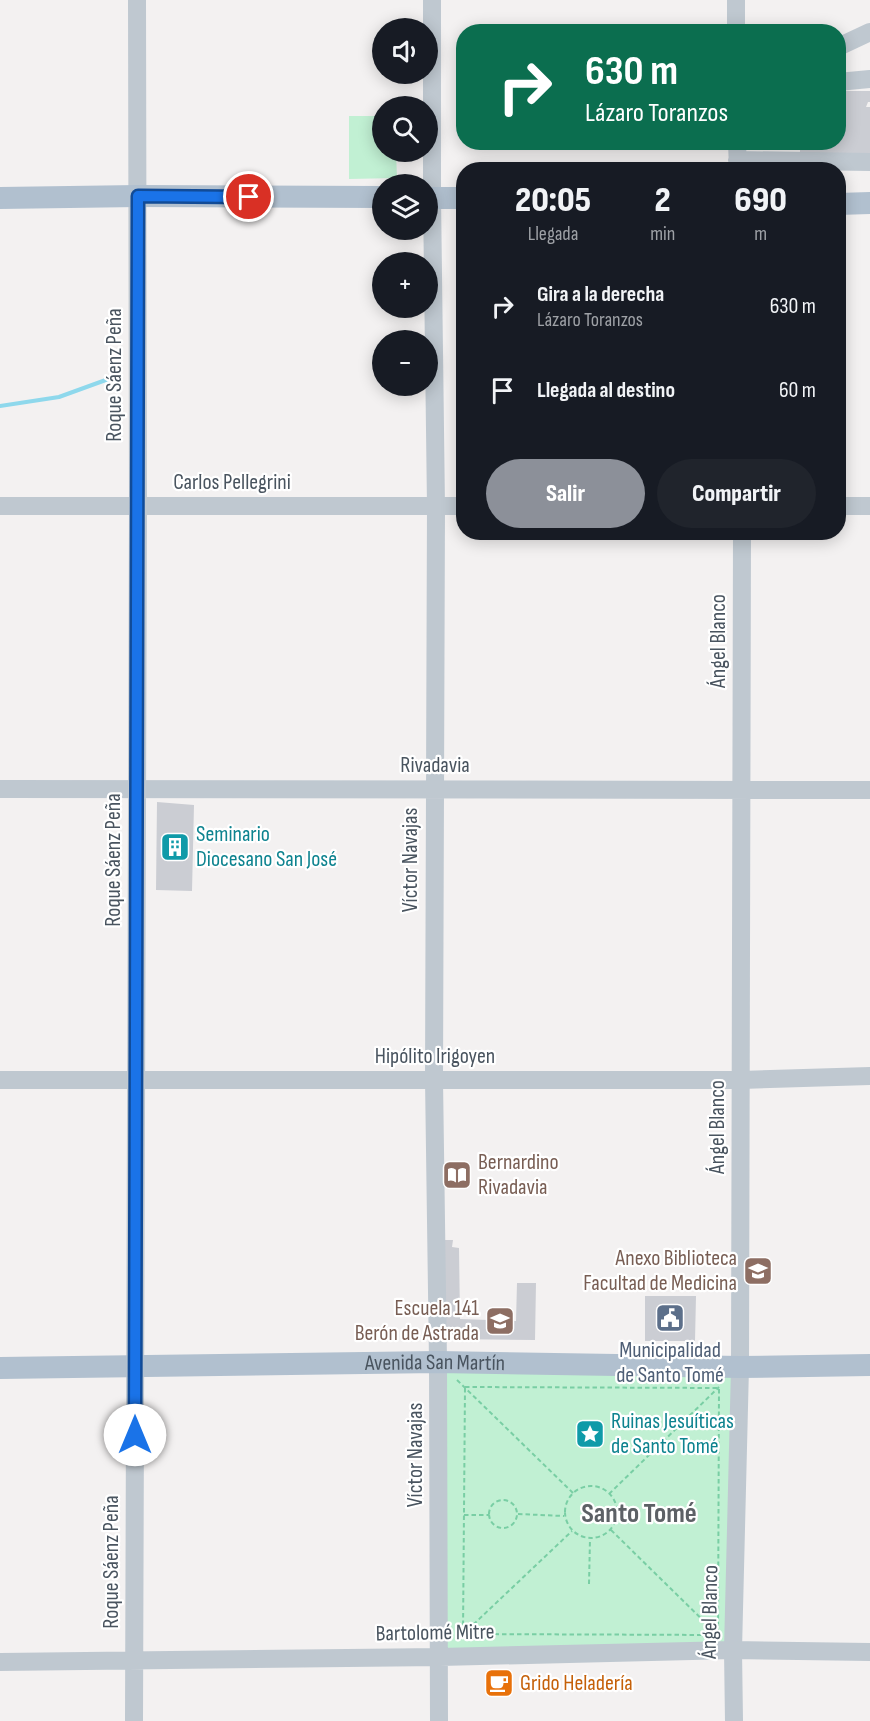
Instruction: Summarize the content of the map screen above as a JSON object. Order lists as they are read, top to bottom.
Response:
{
  "streets": {
    "main road": ["Avenida San Martín"],
    "street": [
      "Roque Sáenz Peña",
      "Carlos Pellegrini",
      "Ángel Blanco",
      "Rivadavia",
      "Víctor Navajas",
      "Hipólito Irigoyen",
      "Bartolomé Mitre"
    ]
  },
  "crossings": [
    ["Roque Sáenz Peña", "Carlos Pellegrini"],
    ["Roque Sáenz Peña", "Rivadavia"],
    ["Roque Sáenz Peña", "Hipólito Irigoyen"],
    ["Roque Sáenz Peña", "Avenida San Martín"],
    ["Roque Sáenz Peña", "Bartolomé Mitre"],
    ["Carlos Pellegrini", "Víctor Navajas"],
    ["Ángel Blanco", "Rivadavia"],
    ["Ángel Blanco", "Hipólito Irigoyen"],
    ["Ángel Blanco", "Avenida San Martín"],
    ["Ángel Blanco", "Bartolomé Mitre"],
    ["Rivadavia", "Víctor Navajas"],
    ["Víctor Navajas", "Hipólito Irigoyen"],
    ["Víctor Navajas", "Avenida San Martín"],
    ["Víctor Navajas", "Bartolomé Mitre"]
  ],
  "districts": ["Santo Tomé"],
  "places": {
    "building": ["Seminario Diocesano San José"],
    "library": ["Bernardino Rivadavia"],
    "school or university": ["Anexo Biblioteca Facultad de Medicina", "Escuela 141 Berón de Astrada"],
    "public building": ["Municipalidad de Santo Tomé"],
    "place": ["Ruinas Jesuíticas de Santo Tomé"],
    "cafe": ["Grido Heladería"]
  },
  "page": {
    "map_buttons": ["+", "−"],
    "turn": ["630 m", "Lázaro Toranzos"],
    "eta": [
      "20:05",
      "Llegada",
      "2",
      "min",
      "690",
      "m"
    ],
    "list": [
      {
        "name": "Gira a la derecha",
        "note": "Lázaro Toranzos",
        "value": "630 m"
      },
      {
        "name": "Llegada al destino",
        "value": "60 m"
      }
    ],
    "buttons": ["Salir", "Compartir"]
  }
}
